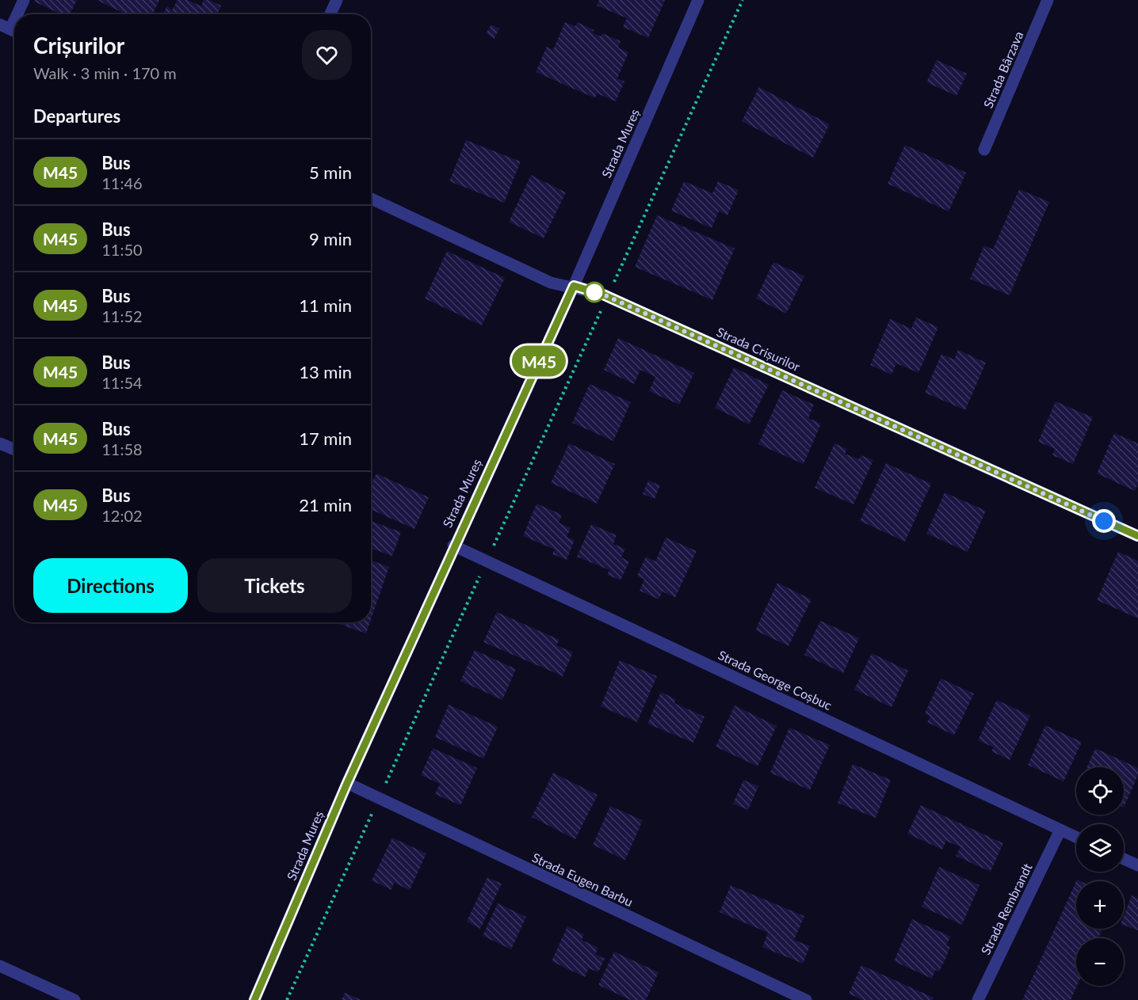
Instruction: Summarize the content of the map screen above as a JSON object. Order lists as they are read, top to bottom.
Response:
{
  "streets": {
    "street": [
      "Strada Bârzava",
      "Strada Mureș",
      "Strada Crișurilor",
      "Strada George Coșbuc",
      "Strada Eugen Barbu",
      "Strada Rembrandt"
    ]
  },
  "crossings": [
    ["Strada Mureș", "Strada Crișurilor"],
    ["Strada Mureș", "Strada George Coșbuc"],
    ["Strada Mureș", "Strada Eugen Barbu"],
    ["Strada George Coșbuc", "Strada Rembrandt"]
  ],
  "lines": ["bus line M45"],
  "page": {
    "on_map": "M45",
    "heading": [
      ["Crișurilor", "Walk · 3 min · 170 m"],
      "Departures"
    ],
    "list": [
      {
        "mark": "M45",
        "name": "Bus",
        "note": "11:46",
        "value": "5 min"
      },
      {
        "mark": "M45",
        "name": "Bus",
        "note": "11:50",
        "value": "9 min"
      },
      {
        "mark": "M45",
        "name": "Bus",
        "note": "11:52",
        "value": "11 min"
      },
      {
        "mark": "M45",
        "name": "Bus",
        "note": "11:54",
        "value": "13 min"
      },
      {
        "mark": "M45",
        "name": "Bus",
        "note": "11:58",
        "value": "17 min"
      },
      {
        "mark": "M45",
        "name": "Bus",
        "note": "12:02",
        "value": "21 min"
      }
    ],
    "buttons": ["Directions", "Tickets"],
    "map_buttons": ["+", "−"]
  }
}
